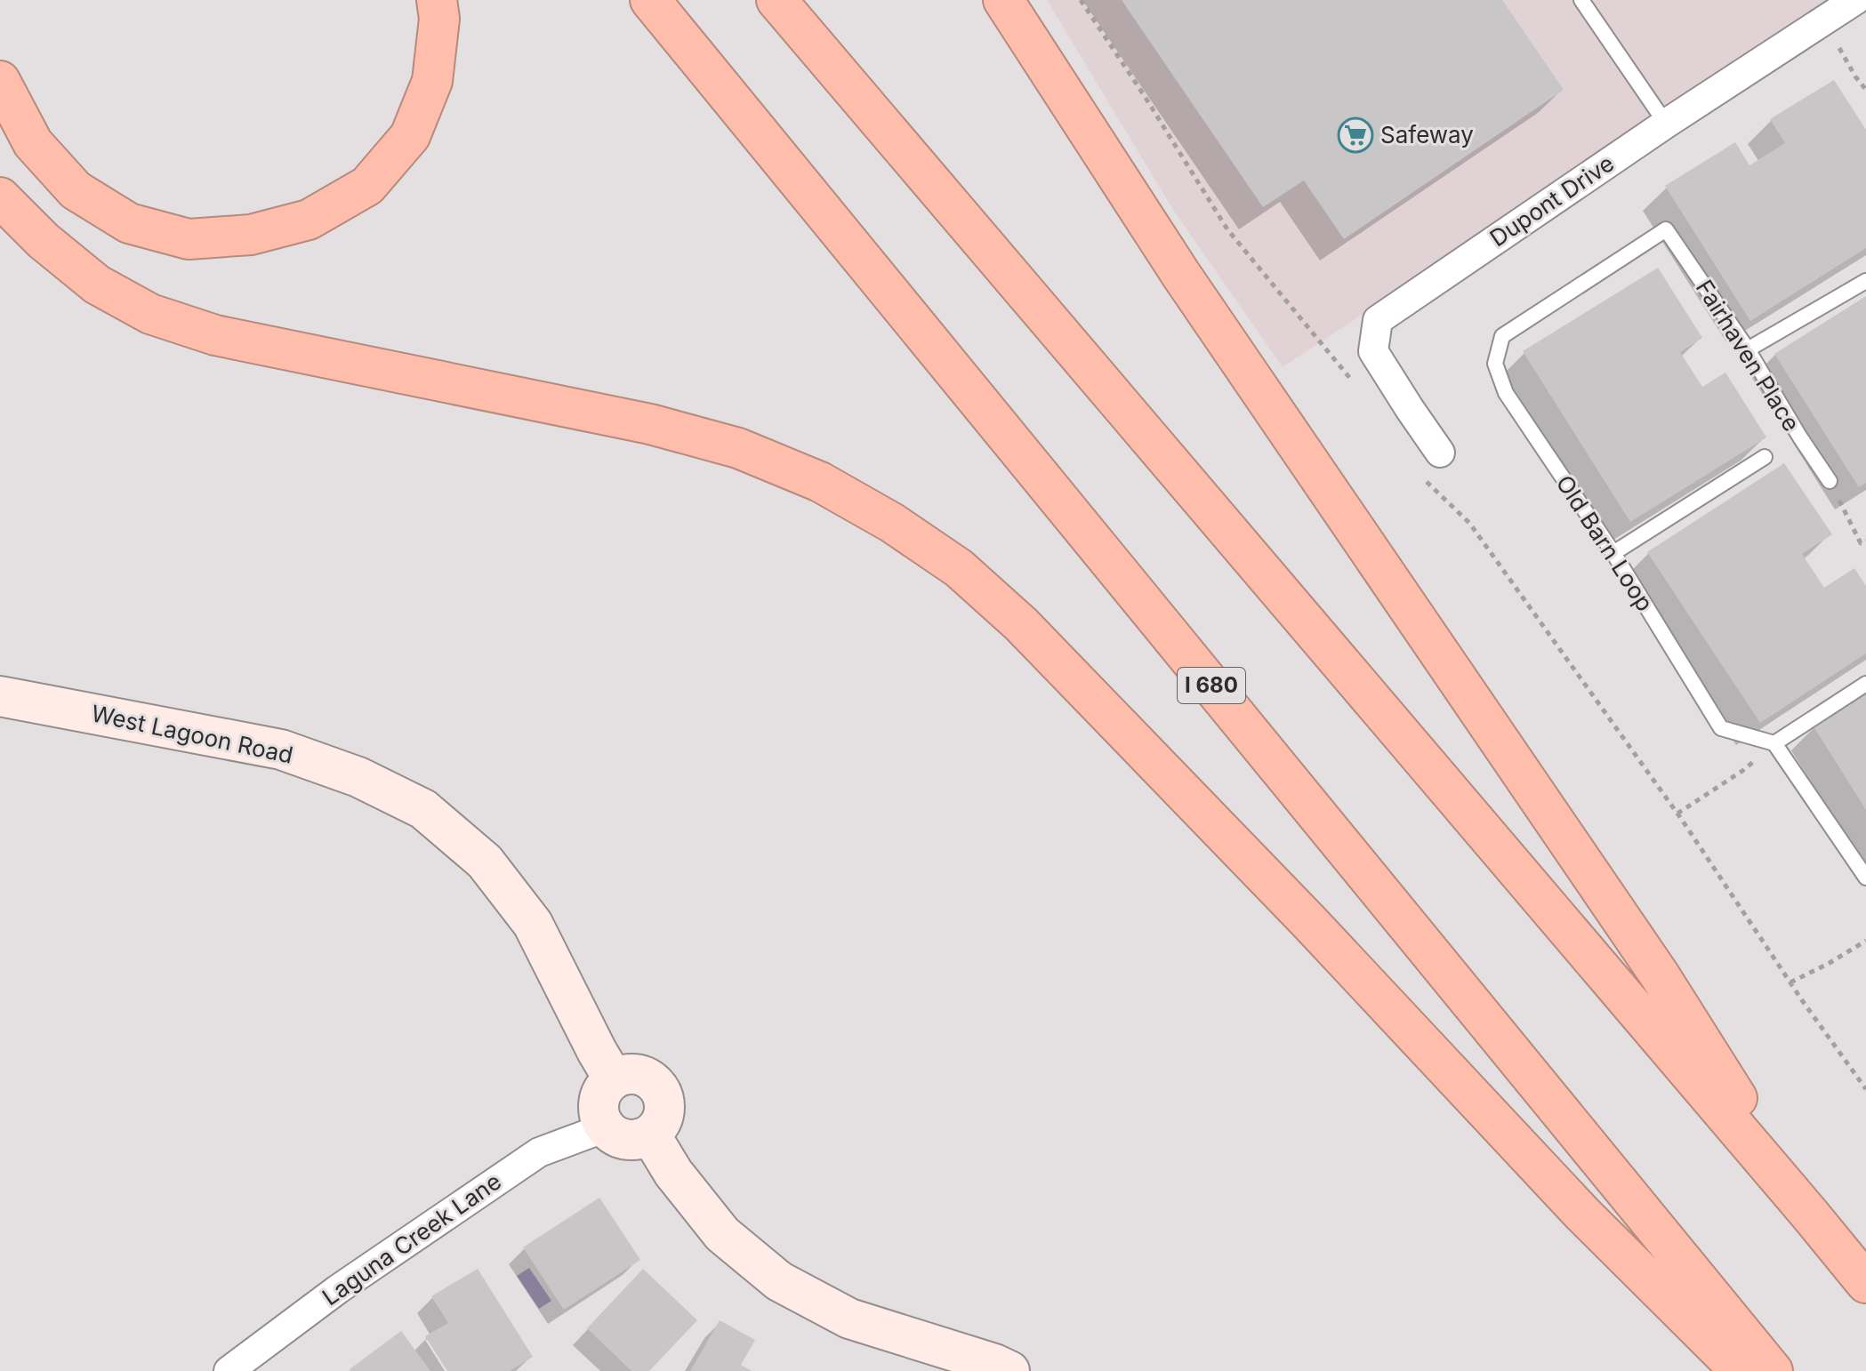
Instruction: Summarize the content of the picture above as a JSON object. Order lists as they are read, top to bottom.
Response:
{
  "streets": {
    "highway": ["I 680"],
    "street": ["Dupont Drive", "West Lagoon Road", "Laguna Creek Lane"],
    "lane": ["Fairhaven Place", "Old Barn Loop"]
  },
  "crossings": [
    ["Fairhaven Place", "Old Barn Loop"],
    ["West Lagoon Road", "Laguna Creek Lane"]
  ],
  "places": {
    "supermarket": ["Safeway"]
  }
}
